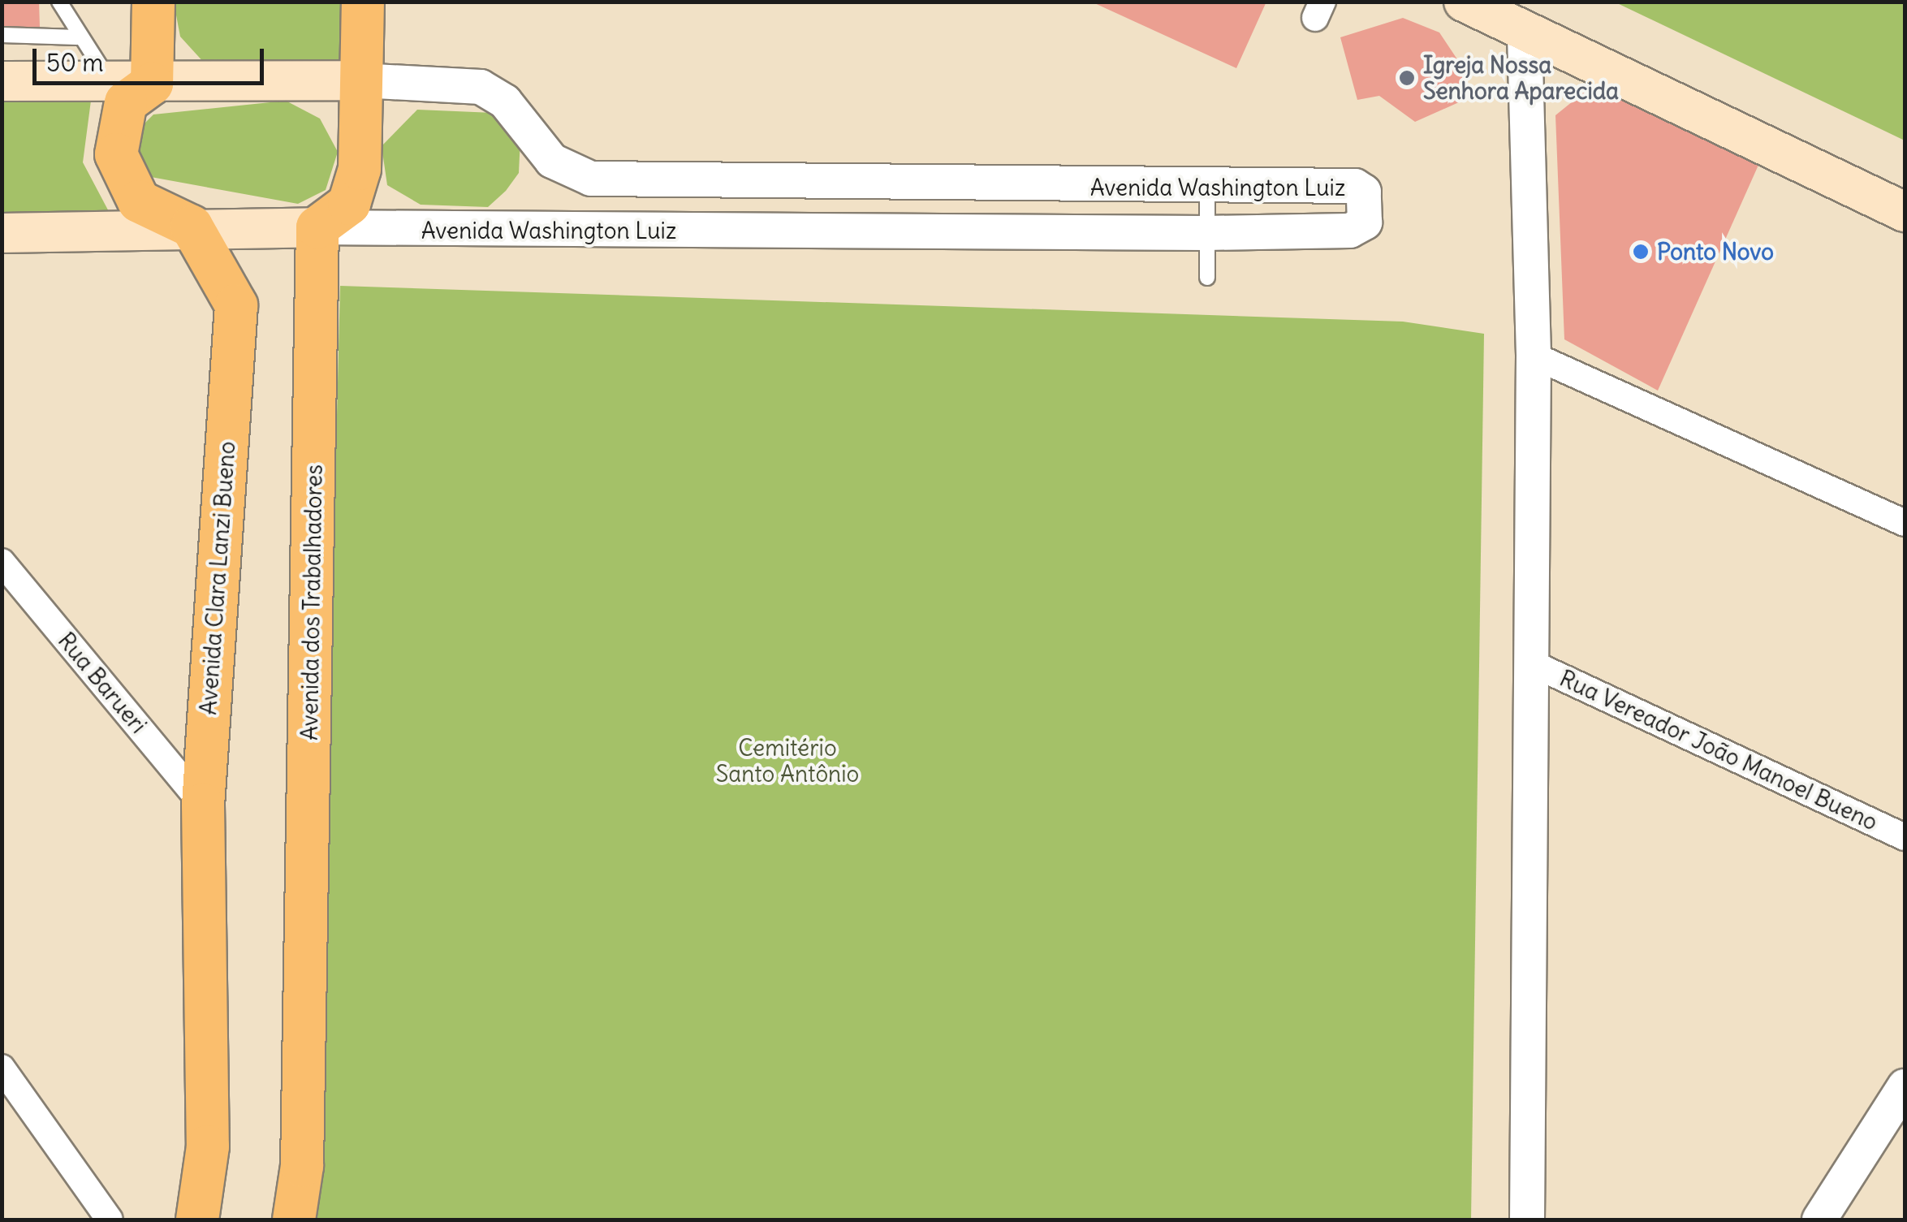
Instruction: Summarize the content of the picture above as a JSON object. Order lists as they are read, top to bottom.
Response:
{
  "streets": {
    "main road": ["Avenida Washington Luiz", "Avenida Clara Lanzi Bueno", "Avenida dos Trabalhadores"],
    "street": ["Rua Barueri", "Rua Vereador João Manoel Bueno"]
  },
  "crossings": [
    ["Avenida Washington Luiz", "Avenida Clara Lanzi Bueno"],
    ["Avenida Washington Luiz", "Avenida dos Trabalhadores"],
    ["Avenida Clara Lanzi Bueno", "Rua Barueri"]
  ],
  "parks": ["Cemitério Santo Antônio"],
  "places": ["Igreja Nossa Senhora Aparecida", "Ponto Novo"],
  "scale_bar": "50 m"
}
